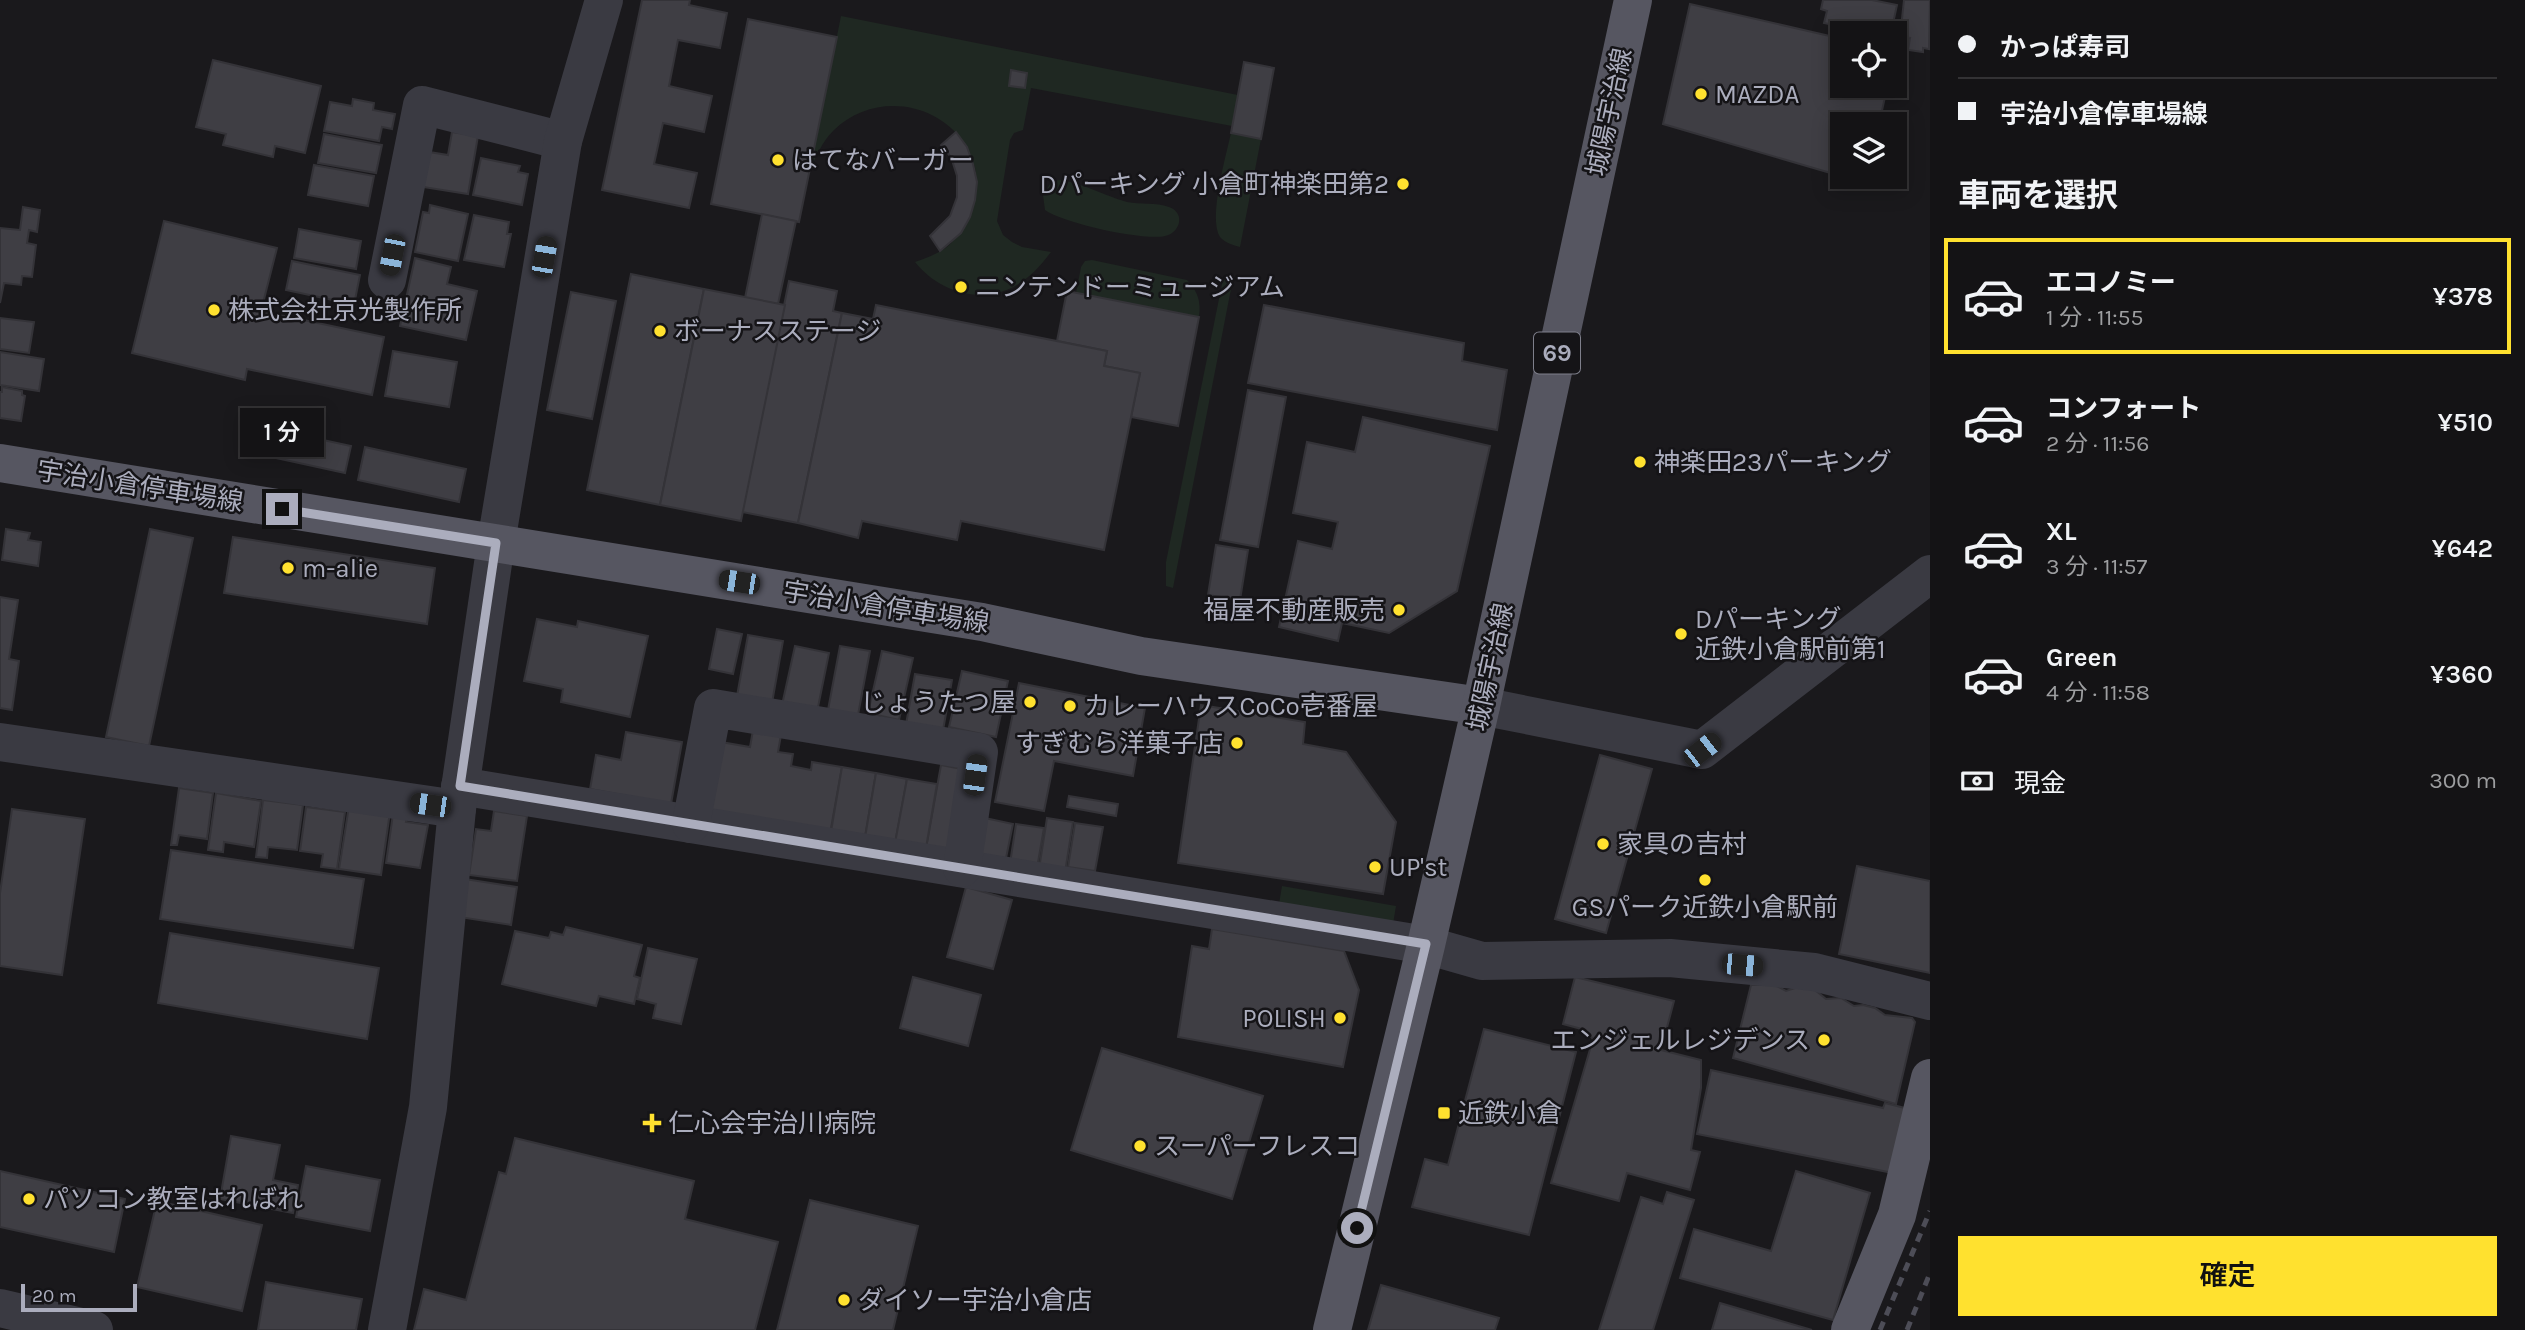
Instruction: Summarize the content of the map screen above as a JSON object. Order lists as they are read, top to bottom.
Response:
{
  "streets": {
    "main road": ["城陽宇治線", "69", "宇治小倉停車場線"]
  },
  "crossings": [
    ["城陽宇治線", "宇治小倉停車場線"]
  ],
  "places": {
    "other": [
      "MAZDA",
      "はてなバーガー",
      "Dパーキング 小倉町神楽田第2",
      "ニンテンドーミュージアム",
      "株式会社京光製作所",
      "ボーナスステージ",
      "神楽田23パーキング",
      "m-alie",
      "福屋不動産販売",
      "Dパーキング 近鉄小倉駅前第1",
      "じょうたつ屋",
      "カレーハウスCoCo壱番屋",
      "すぎむら洋菓子店",
      "家具の吉村",
      "UP'st",
      "GSパーク近鉄小倉駅前",
      "POLISH",
      "エンジェルレジデンス",
      "スーパーフレスコ",
      "パソコン教室はればれ",
      "ダイソー宇治小倉店"
    ],
    "transit": ["近鉄小倉"],
    "health": ["仁心会宇治川病院"]
  },
  "scale_bar": "20 m",
  "page": {
    "banner": ["かっぱ寿司", "宇治小倉停車場線"],
    "heading": "車両を選択",
    "list": [
      {
        "name": "エコノミー",
        "note": "1 分 · 11:55",
        "value": "¥378"
      },
      {
        "name": "コンフォート",
        "note": "2 分 · 11:56",
        "value": "¥510"
      },
      {
        "name": "XL",
        "note": "3 分 · 11:57",
        "value": "¥642"
      },
      {
        "name": "Green",
        "note": "4 分 · 11:58",
        "value": "¥360"
      }
    ],
    "bubble": "1 分",
    "pay": ["現金", "300 m"],
    "buttons": "確定",
    "scale": "20 m"
  }
}
